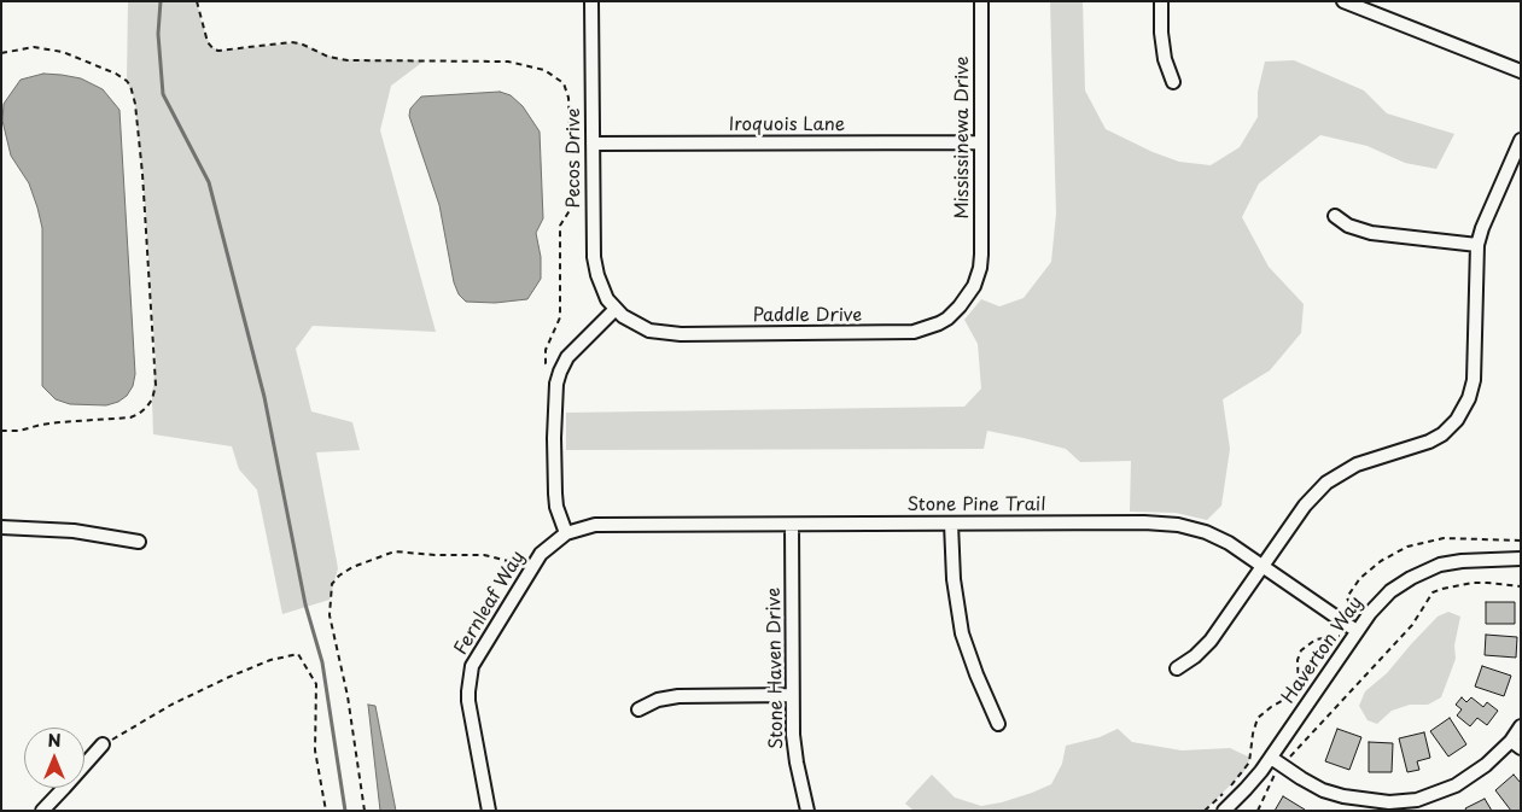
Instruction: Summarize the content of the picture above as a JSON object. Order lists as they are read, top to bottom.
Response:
{
  "streets": {
    "street": [
      "Iroquois Lane",
      "Mississinewa Drive",
      "Pecos Drive",
      "Paddle Drive",
      "Stone Pine Trail",
      "Fernleaf Way",
      "Haverton Way",
      "Stone Haven Drive"
    ]
  },
  "crossings": [
    ["Iroquois Lane", "Mississinewa Drive"],
    ["Iroquois Lane", "Pecos Drive"],
    ["Mississinewa Drive", "Paddle Drive"],
    ["Pecos Drive", "Paddle Drive"],
    ["Stone Pine Trail", "Fernleaf Way"],
    ["Stone Pine Trail", "Haverton Way"],
    ["Stone Pine Trail", "Stone Haven Drive"]
  ],
  "north": "top"
}
